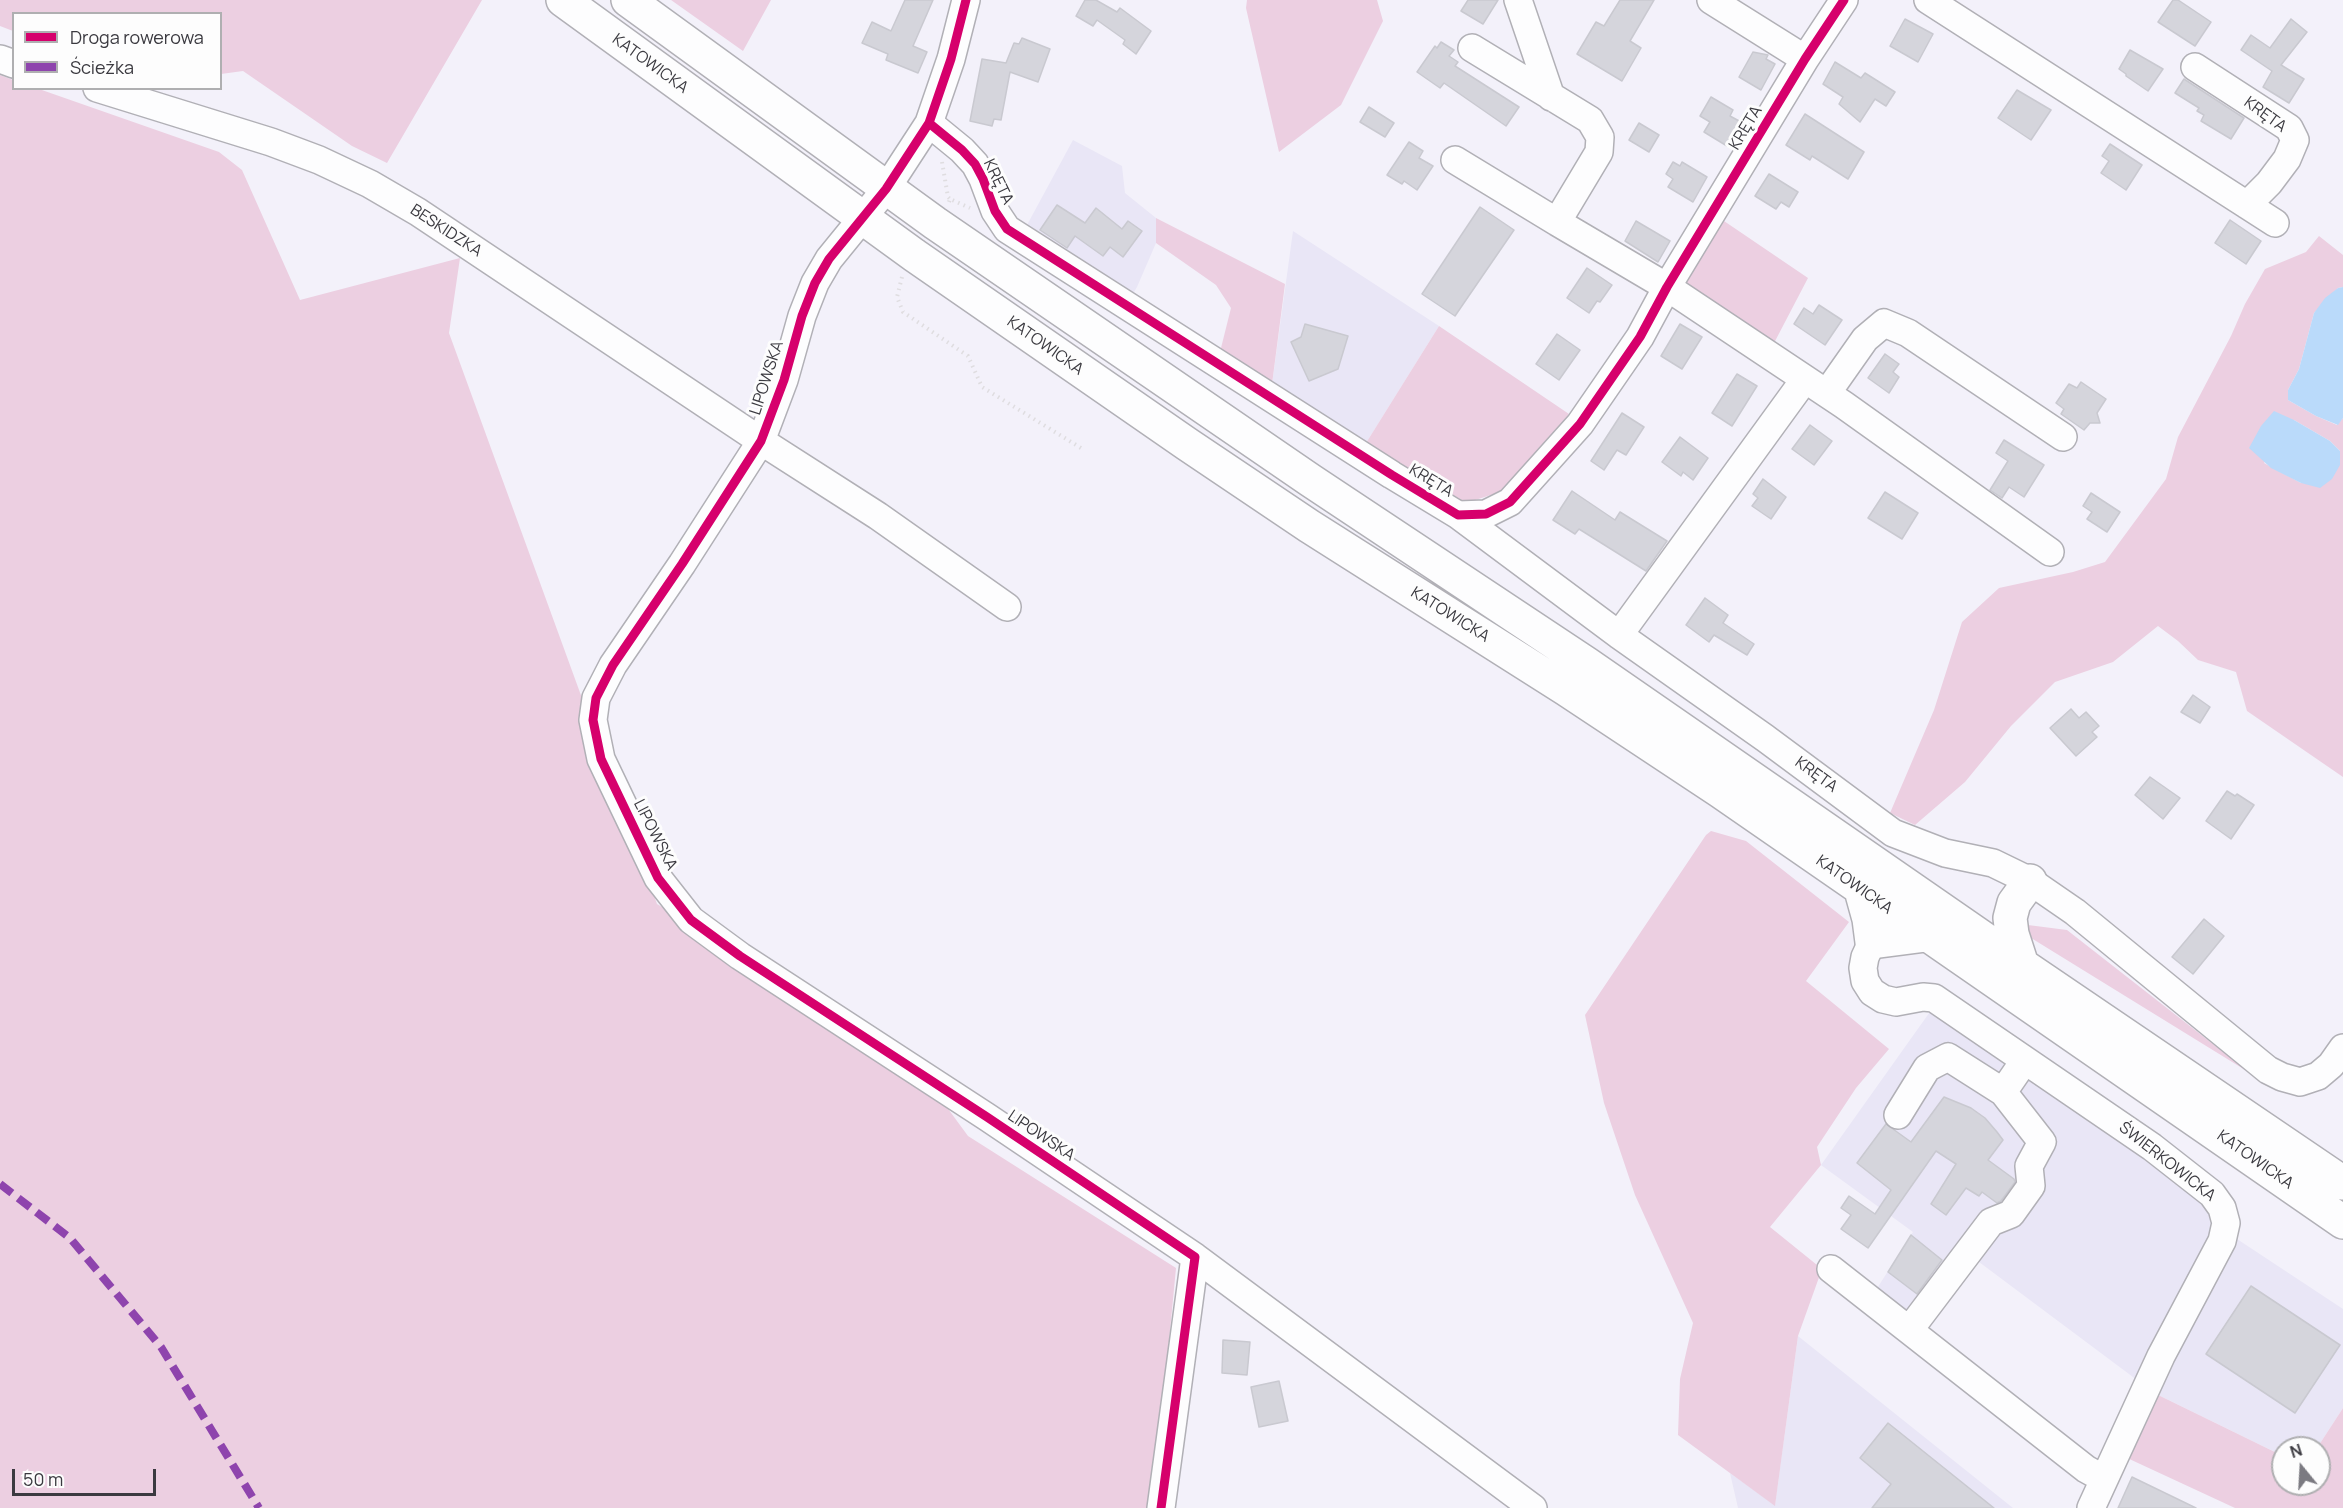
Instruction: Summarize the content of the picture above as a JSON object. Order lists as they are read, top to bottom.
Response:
{
  "streets": {
    "main road": ["KATOWICKA"],
    "street": [
      "KRĘTA",
      "BESKIDZKA",
      "LIPOWSKA",
      "ŚWIERKOWICKA"
    ]
  },
  "crossings": [
    ["KATOWICKA", "LIPOWSKA"],
    ["KRĘTA", "LIPOWSKA"],
    ["BESKIDZKA", "LIPOWSKA"]
  ],
  "legend": ["Droga rowerowa", "Ścieżka"],
  "scale_bar": "50 m",
  "north": "top"
}
